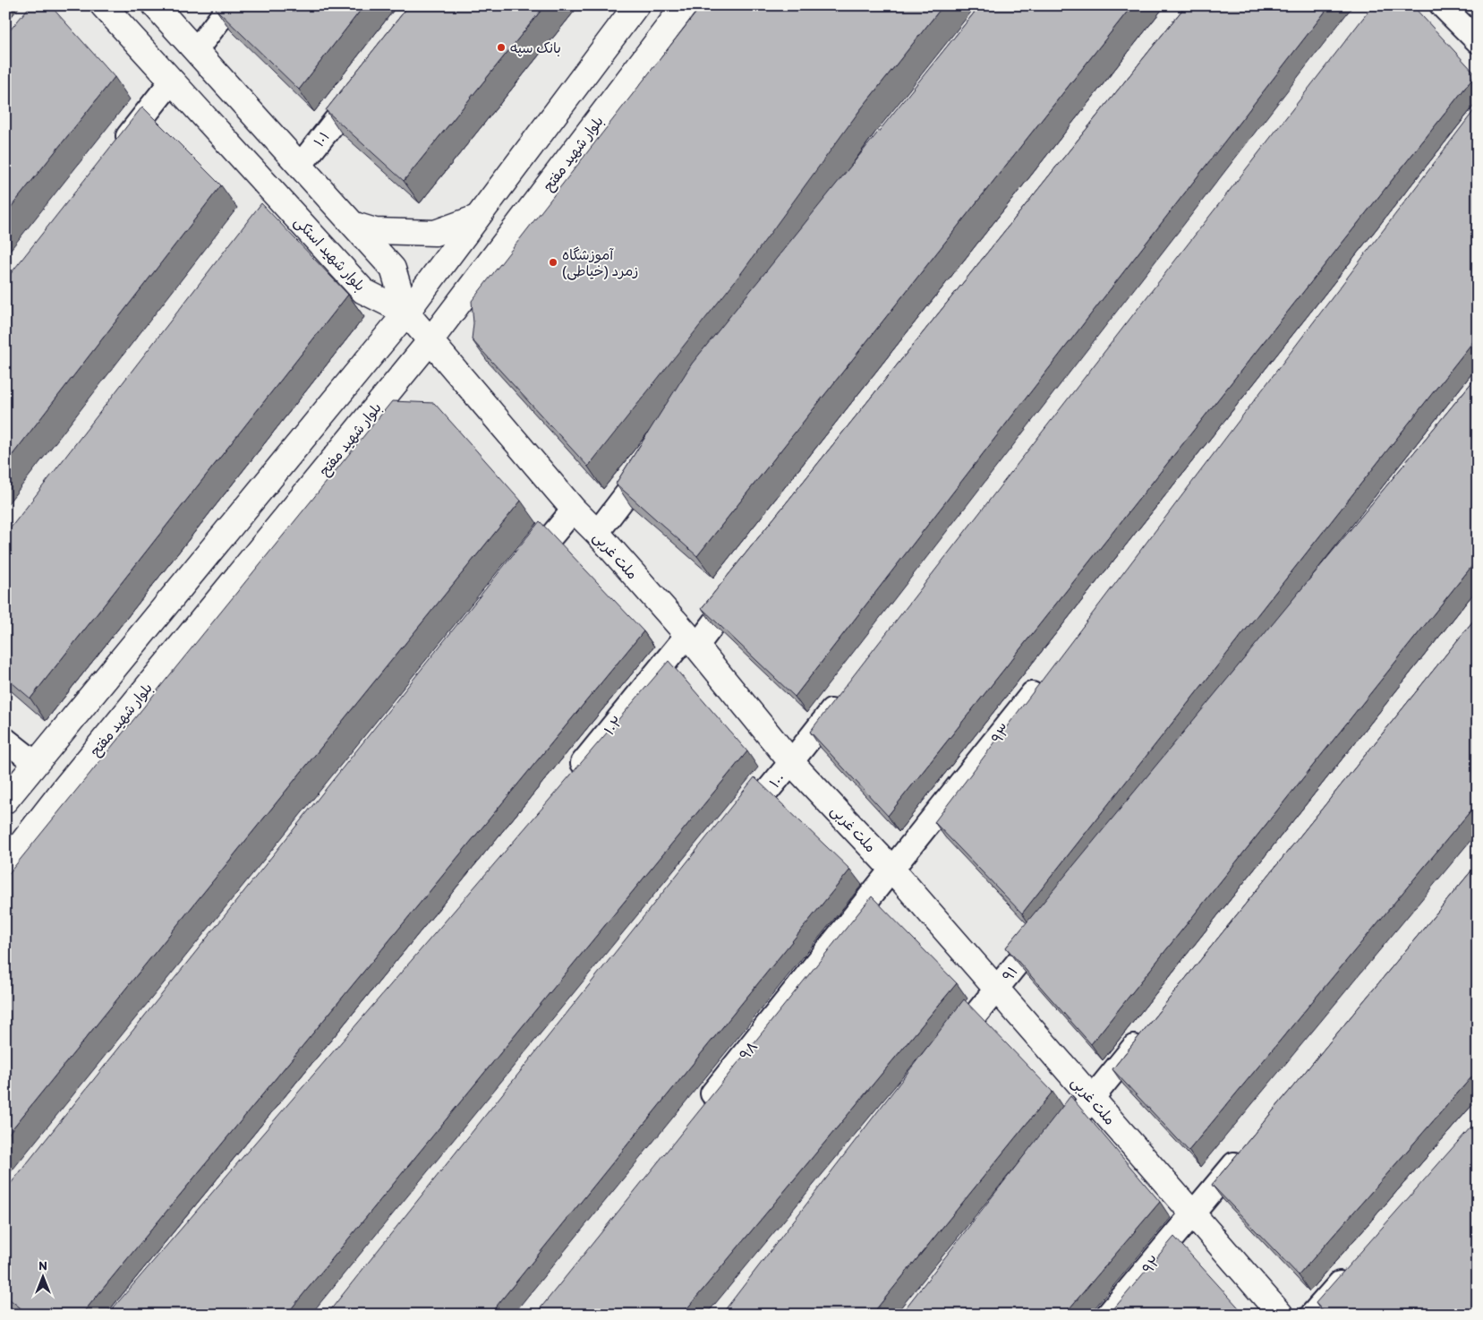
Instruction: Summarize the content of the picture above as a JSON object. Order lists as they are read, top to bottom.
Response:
{
  "streets": {
    "main road": ["بلوار شهید مفتح", "بلوار شهید استکی", "ملت غربی"],
    "street": [
      "۱۰۱",
      "۱۰۲",
      "۹۳",
      "۱۰۰",
      "۹۱",
      "۹۸",
      "۹۲"
    ]
  },
  "crossings": [
    ["بلوار شهید مفتح", "ملت غربی"],
    ["بلوار شهید استکی", "ملت غربی"],
    ["ملت غربی", "۱۰۲"],
    ["ملت غربی", "۹۳"],
    ["ملت غربی", "۱۰۰"],
    ["ملت غربی", "۹۱"],
    ["ملت غربی", "۹۸"],
    ["ملت غربی", "۹۲"],
    ["۹۳", "۹۸"]
  ],
  "places": ["بانک سپه", "آموزشگاه زمرد (خیاطی)"],
  "north": "top"
}
